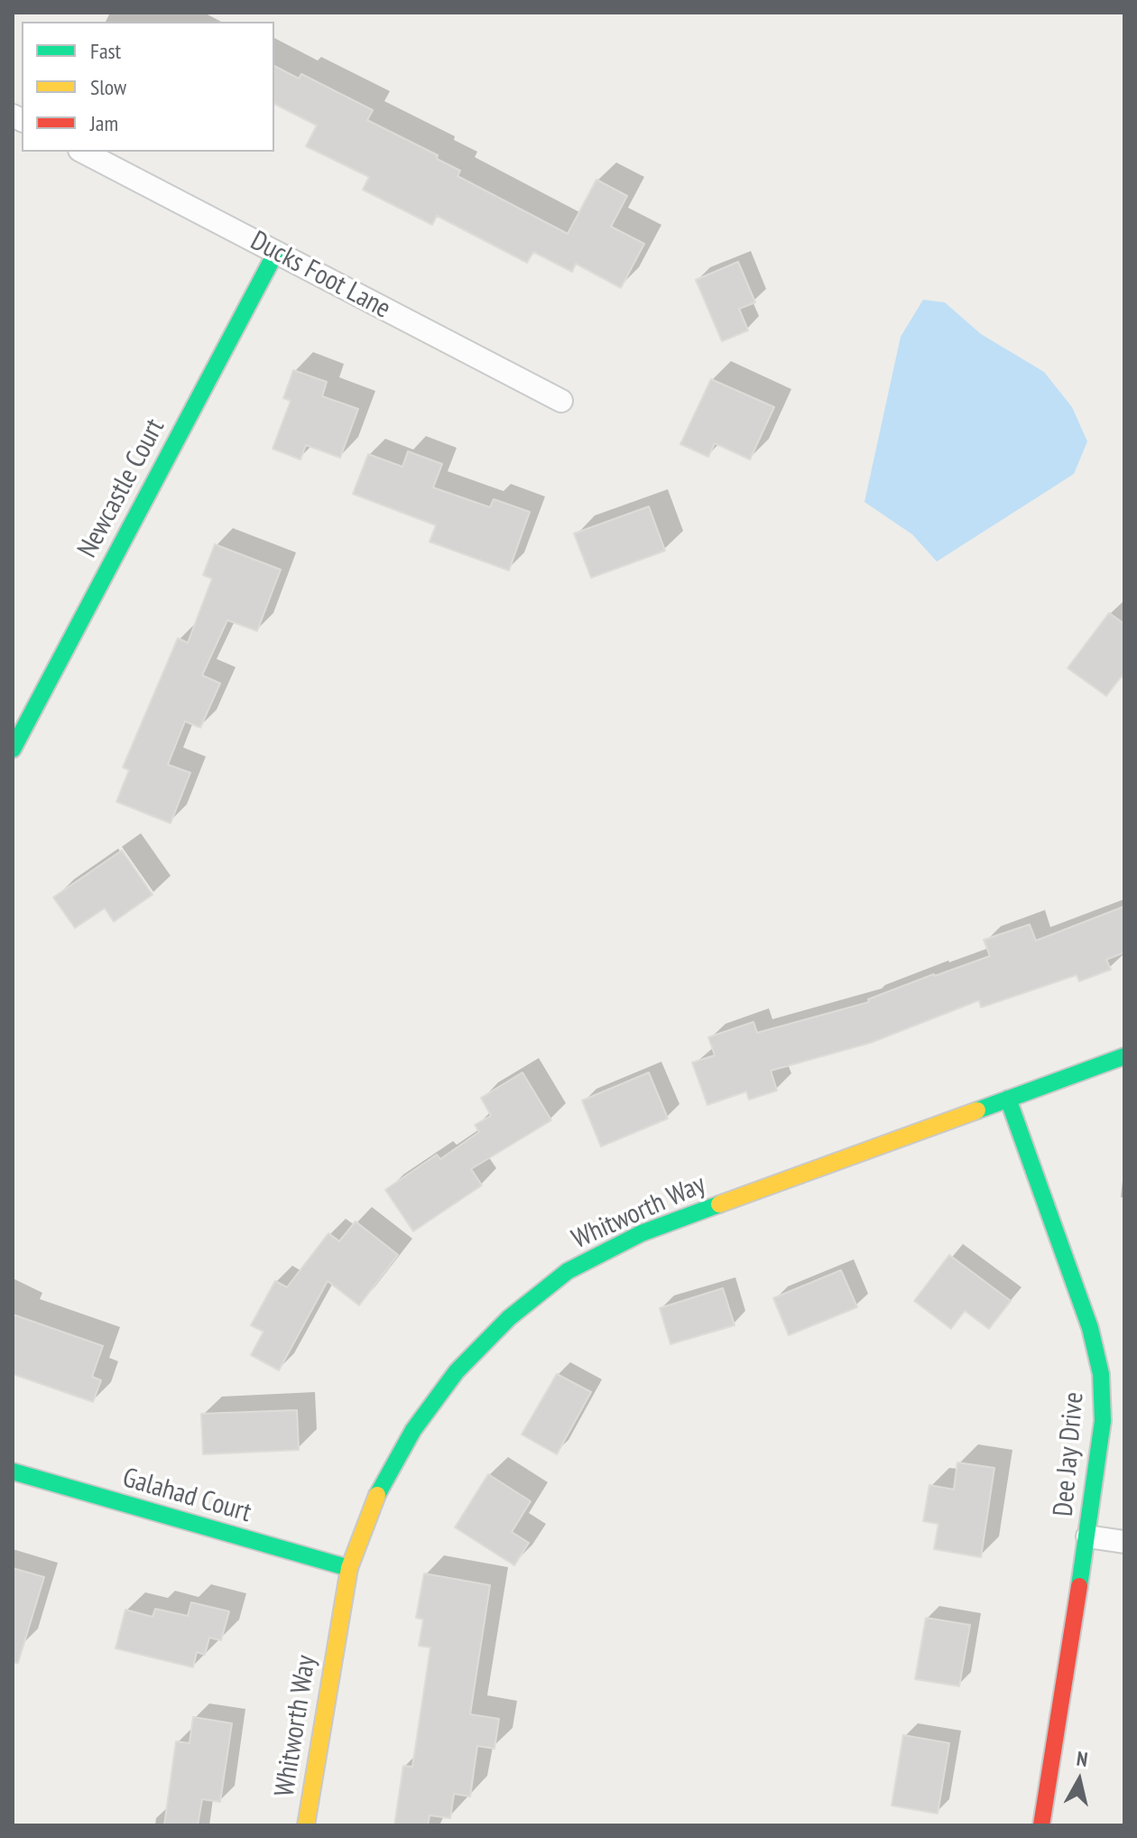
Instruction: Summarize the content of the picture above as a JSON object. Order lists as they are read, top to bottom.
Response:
{
  "streets": {
    "street": [
      "Ducks Foot Lane",
      "Newcastle Court",
      "Whitworth Way",
      "Dee Jay Drive",
      "Galahad Court"
    ]
  },
  "crossings": [
    ["Ducks Foot Lane", "Newcastle Court"],
    ["Whitworth Way", "Dee Jay Drive"],
    ["Whitworth Way", "Galahad Court"]
  ],
  "legend": ["Fast", "Slow", "Jam"],
  "north": "top"
}
